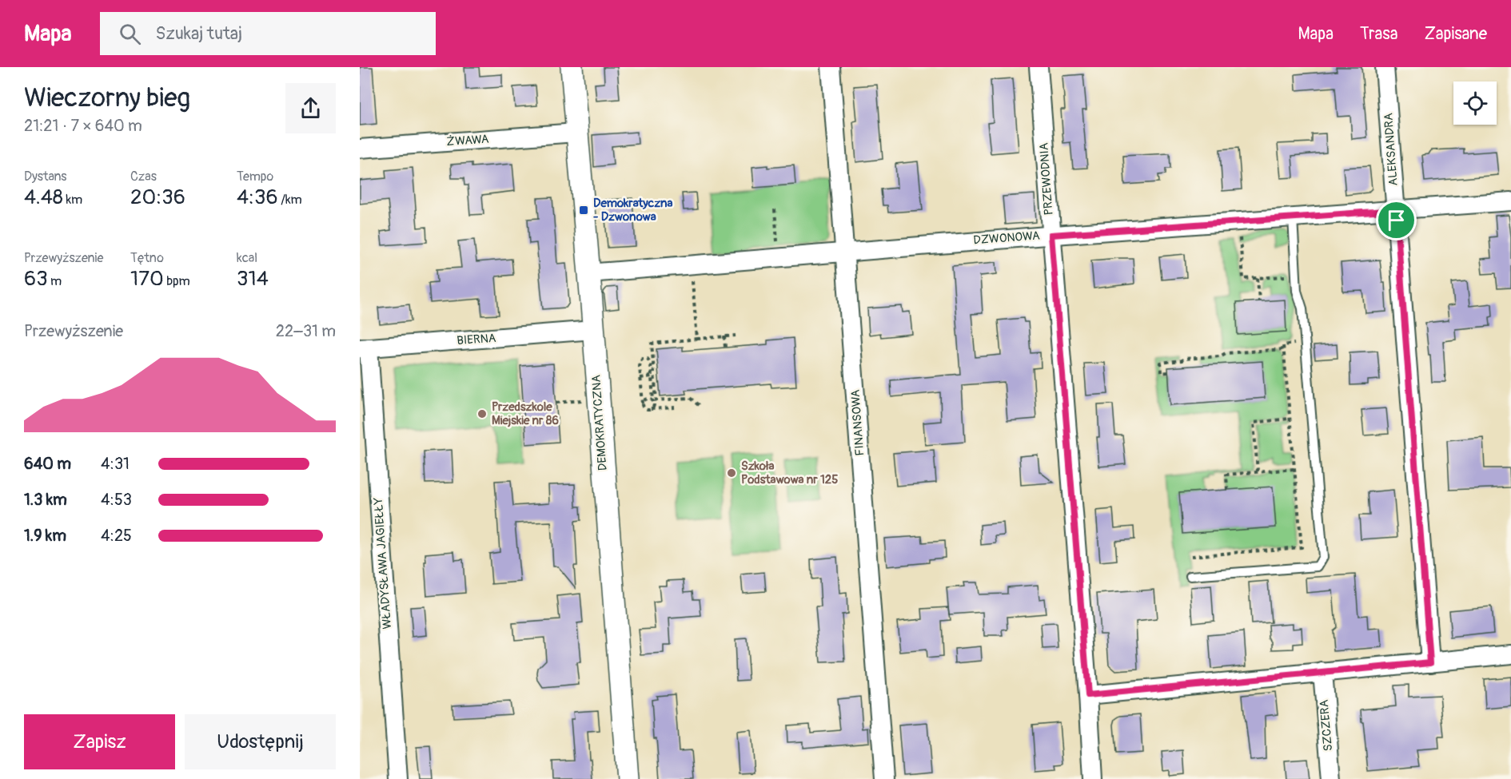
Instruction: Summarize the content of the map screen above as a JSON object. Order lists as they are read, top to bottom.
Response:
{
  "streets": {
    "street": [
      "ŻWAWA",
      "ALEKSANDRA",
      "PRZEWODNIA",
      "DZWONOWA",
      "BIERNA",
      "DEMOKRATYCZNA",
      "FINANSOWA",
      "WŁADYSŁAWA JAGIEŁŁY",
      "SZCZERA"
    ]
  },
  "crossings": [
    ["ŻWAWA", "DEMOKRATYCZNA"],
    ["ALEKSANDRA", "DZWONOWA"],
    ["PRZEWODNIA", "DZWONOWA"],
    ["DZWONOWA", "DEMOKRATYCZNA"],
    ["DZWONOWA", "FINANSOWA"],
    ["BIERNA", "DEMOKRATYCZNA"],
    ["BIERNA", "WŁADYSŁAWA JAGIEŁŁY"]
  ],
  "places": {
    "transit": ["Demokratyczna - Dzwonowa"],
    "other": ["Przedszkole Miejskie nr 86", "Szkoła Podstawowa nr 125"]
  },
  "page": {
    "header": "Mapa",
    "search": "Szukaj tutaj",
    "nav": ["Mapa", "Trasa", "Zapisane"],
    "heading": ["Wieczorny bieg", "21:21 · 7 × 640 m"],
    "stats": [
      ["Dystans", "4.48 km"],
      ["Czas", "20:36"],
      ["Tempo", "4:36 /km"],
      ["Przewyższenie", "63 m"],
      ["Tętno", "170 bpm"],
      ["kcal", "314"]
    ],
    "chart": ["Przewyższenie", "22–31 m"],
    "list": [
      {
        "name": "640 m",
        "note": "4:31"
      },
      {
        "name": "1.3 km",
        "note": "4:53"
      },
      {
        "name": "1.9 km",
        "note": "4:25"
      }
    ],
    "buttons": ["Zapisz", "Udostępnij"]
  }
}
